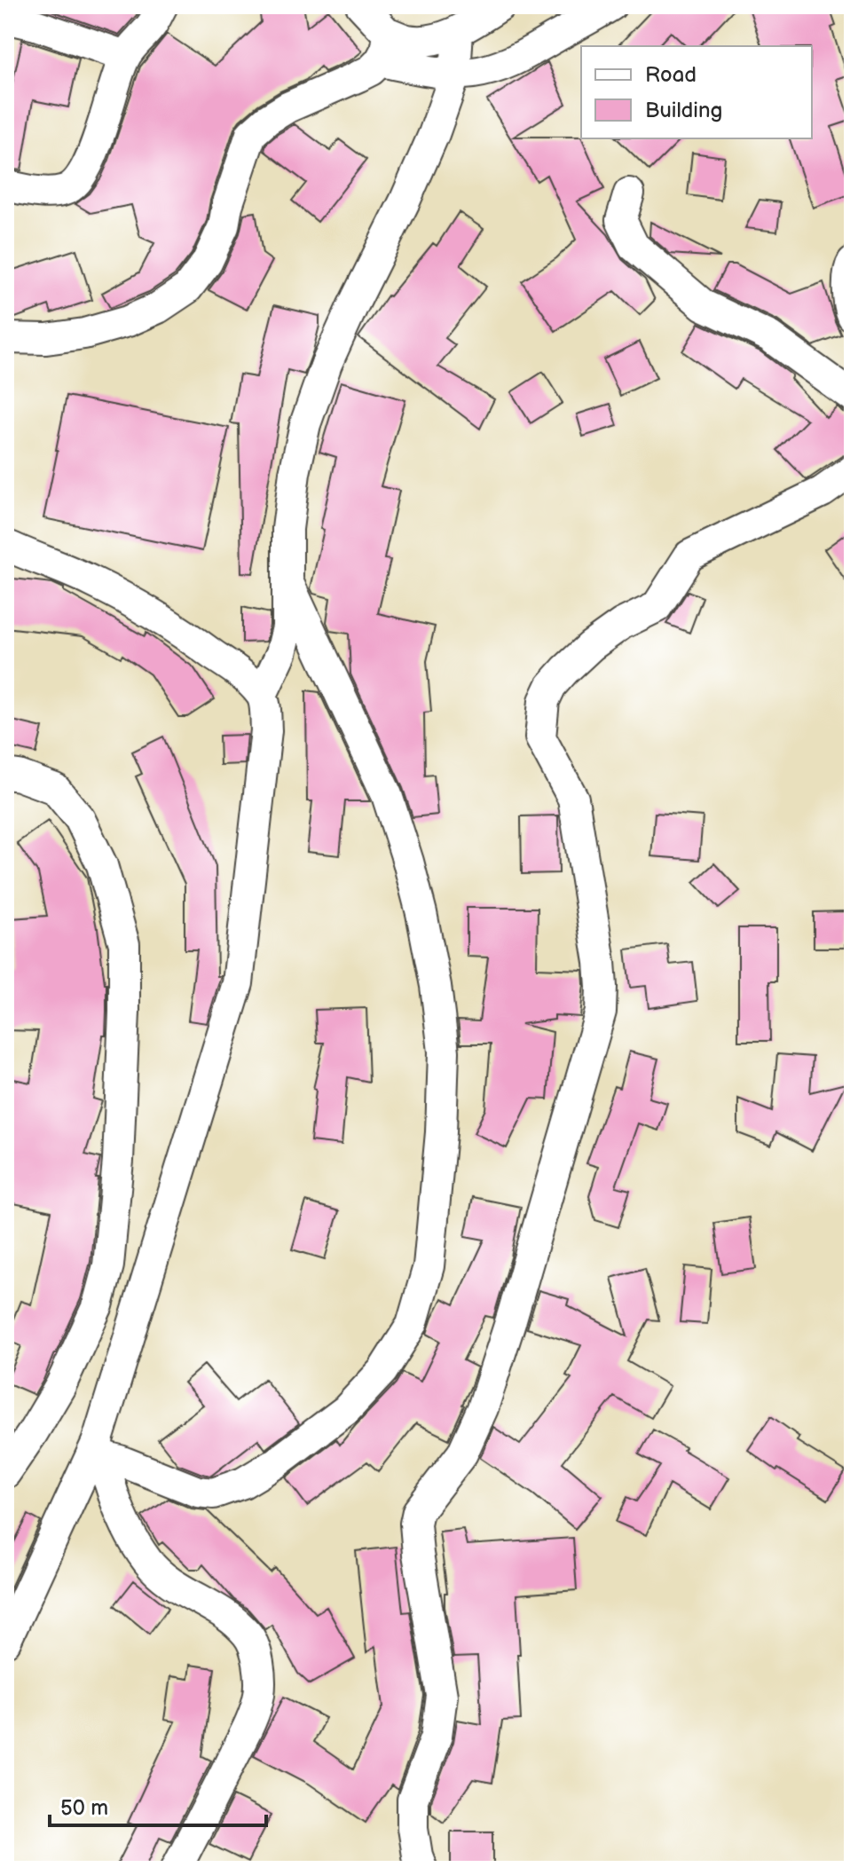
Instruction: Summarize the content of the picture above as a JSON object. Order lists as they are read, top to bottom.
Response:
{
  "legend": ["Road", "Building"],
  "scale_bar": "50 m"
}
